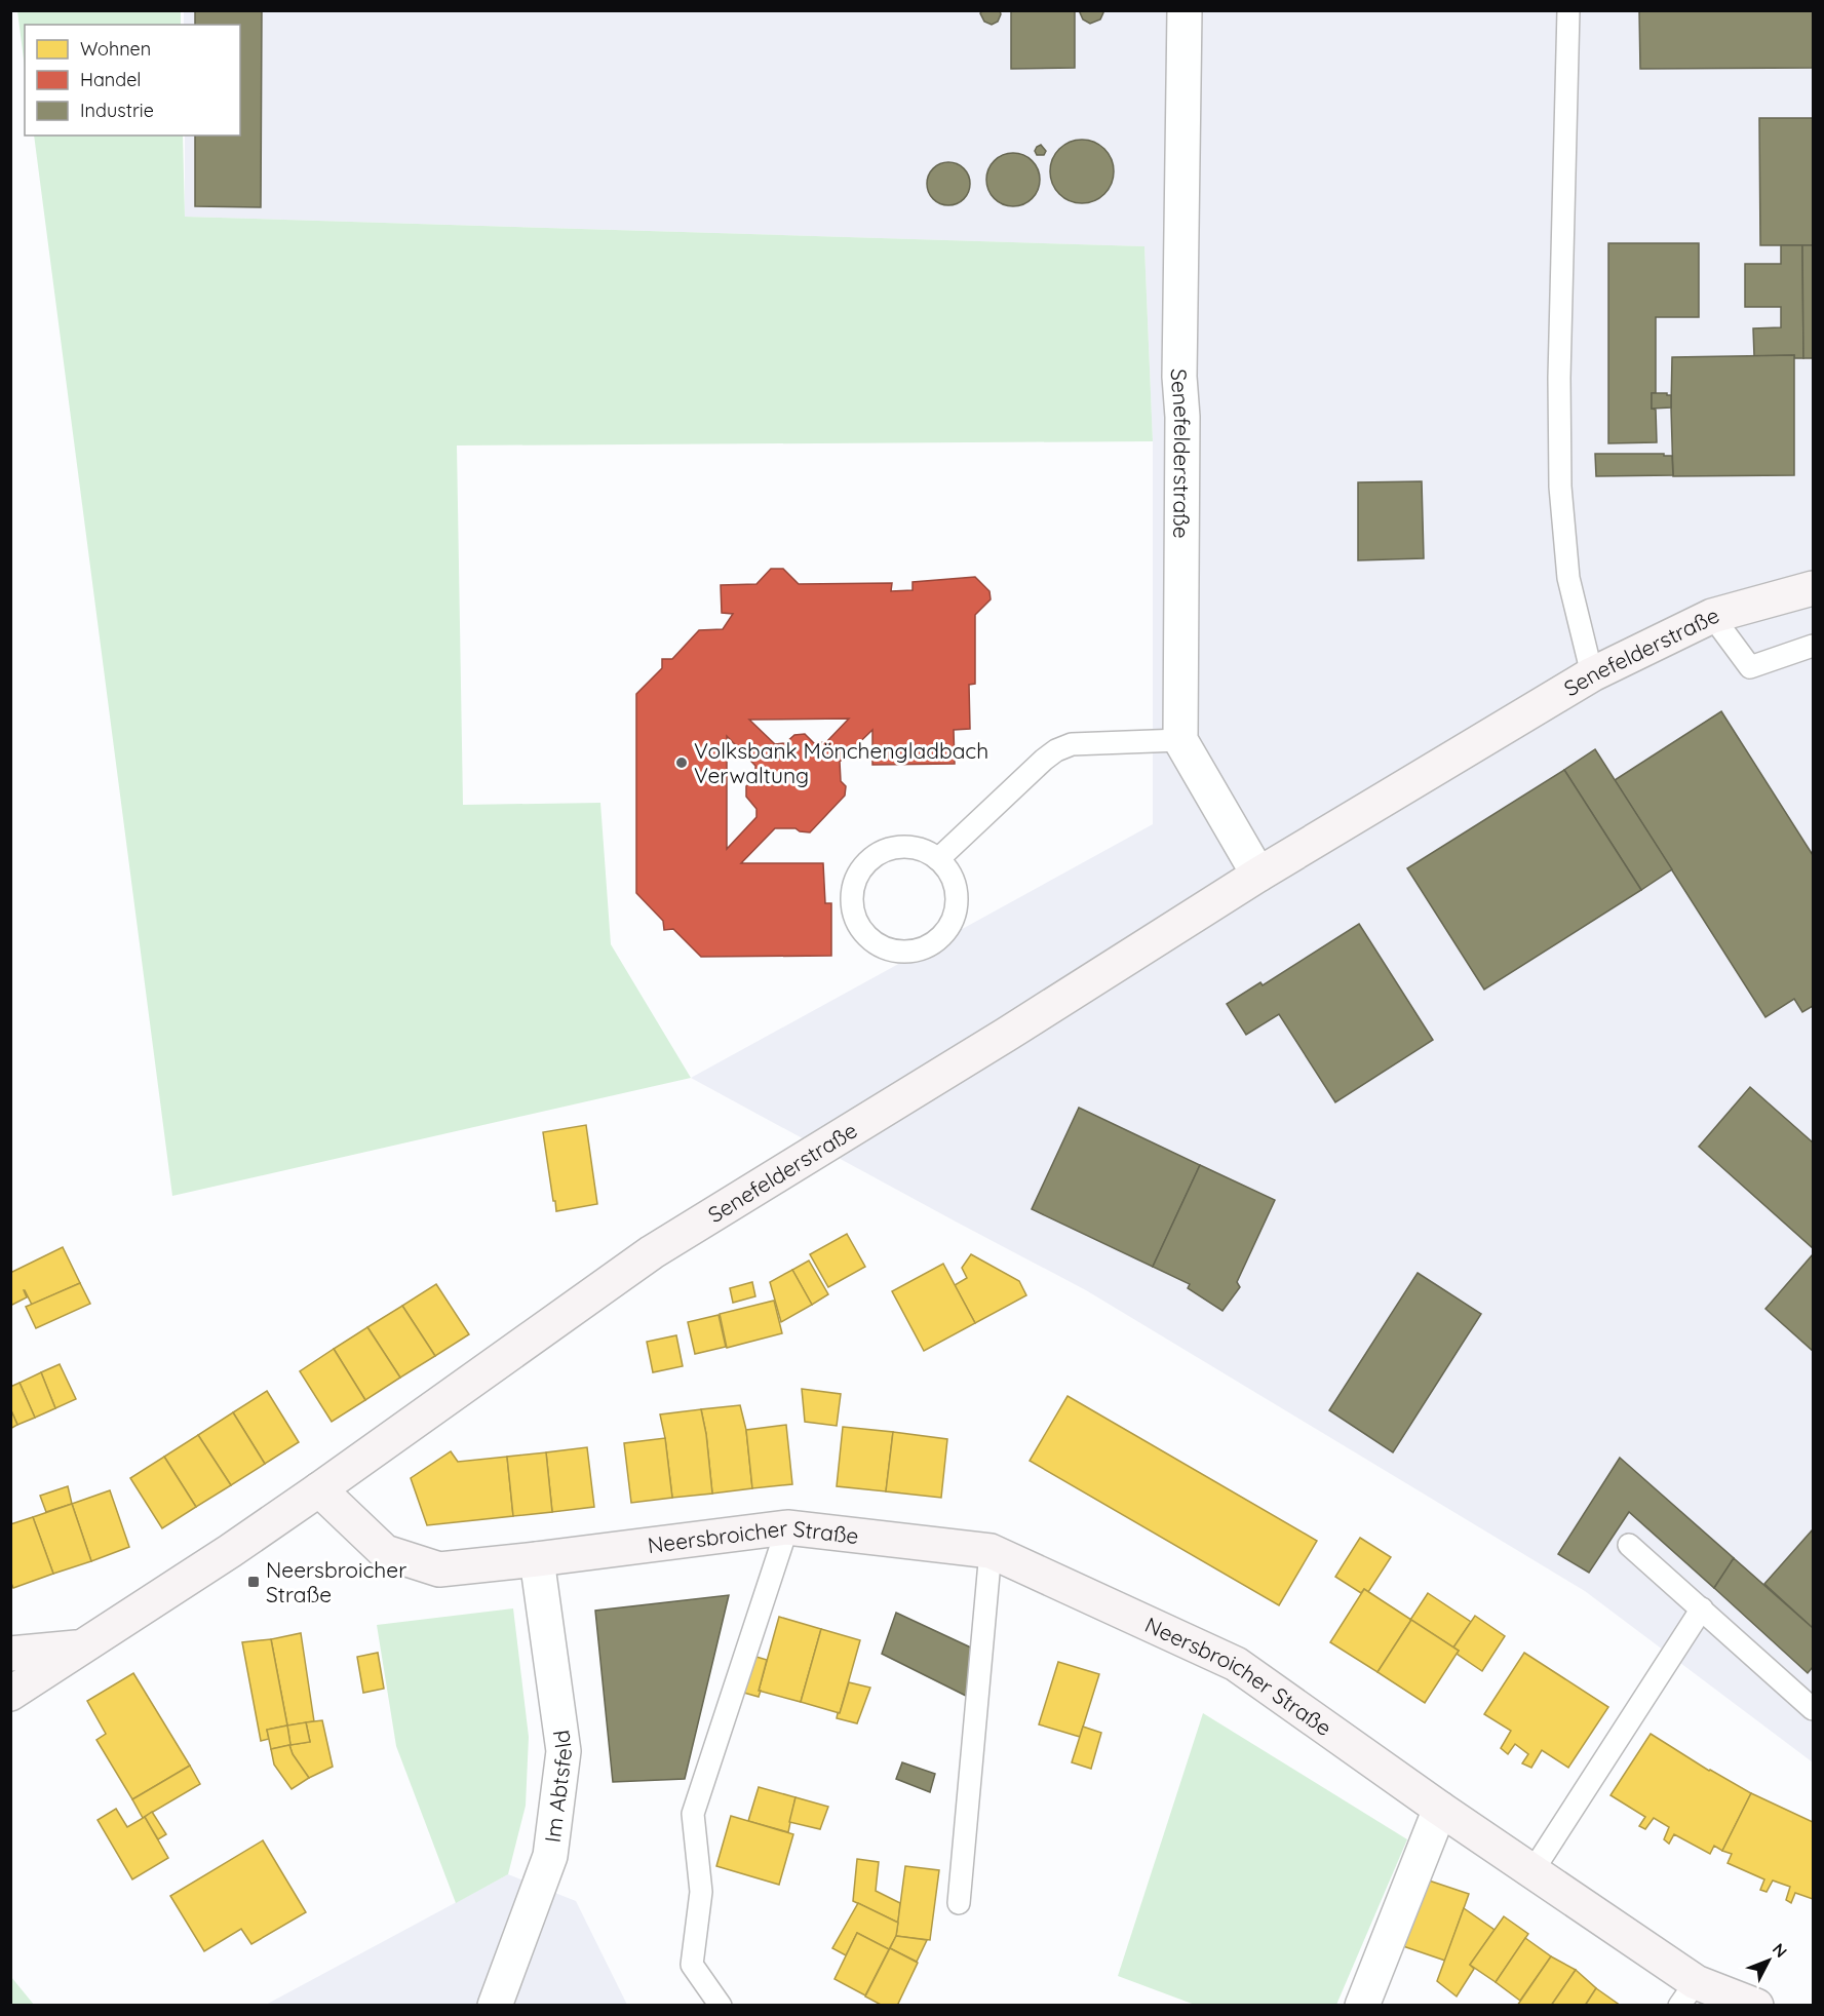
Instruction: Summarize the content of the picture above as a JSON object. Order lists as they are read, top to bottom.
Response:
{
  "streets": {
    "street": ["Senefelderstraße", "Neersbroicher Straße", "Im Abtsfeld"]
  },
  "crossings": [
    ["Senefelderstraße", "Neersbroicher Straße"],
    ["Neersbroicher Straße", "Im Abtsfeld"]
  ],
  "places": {
    "other": ["Volksbank Mönchengladbach Verwaltung"],
    "transit": ["Neersbroicher Straße"]
  },
  "legend": ["Wohnen", "Handel", "Industrie"],
  "north": "top right"
}
